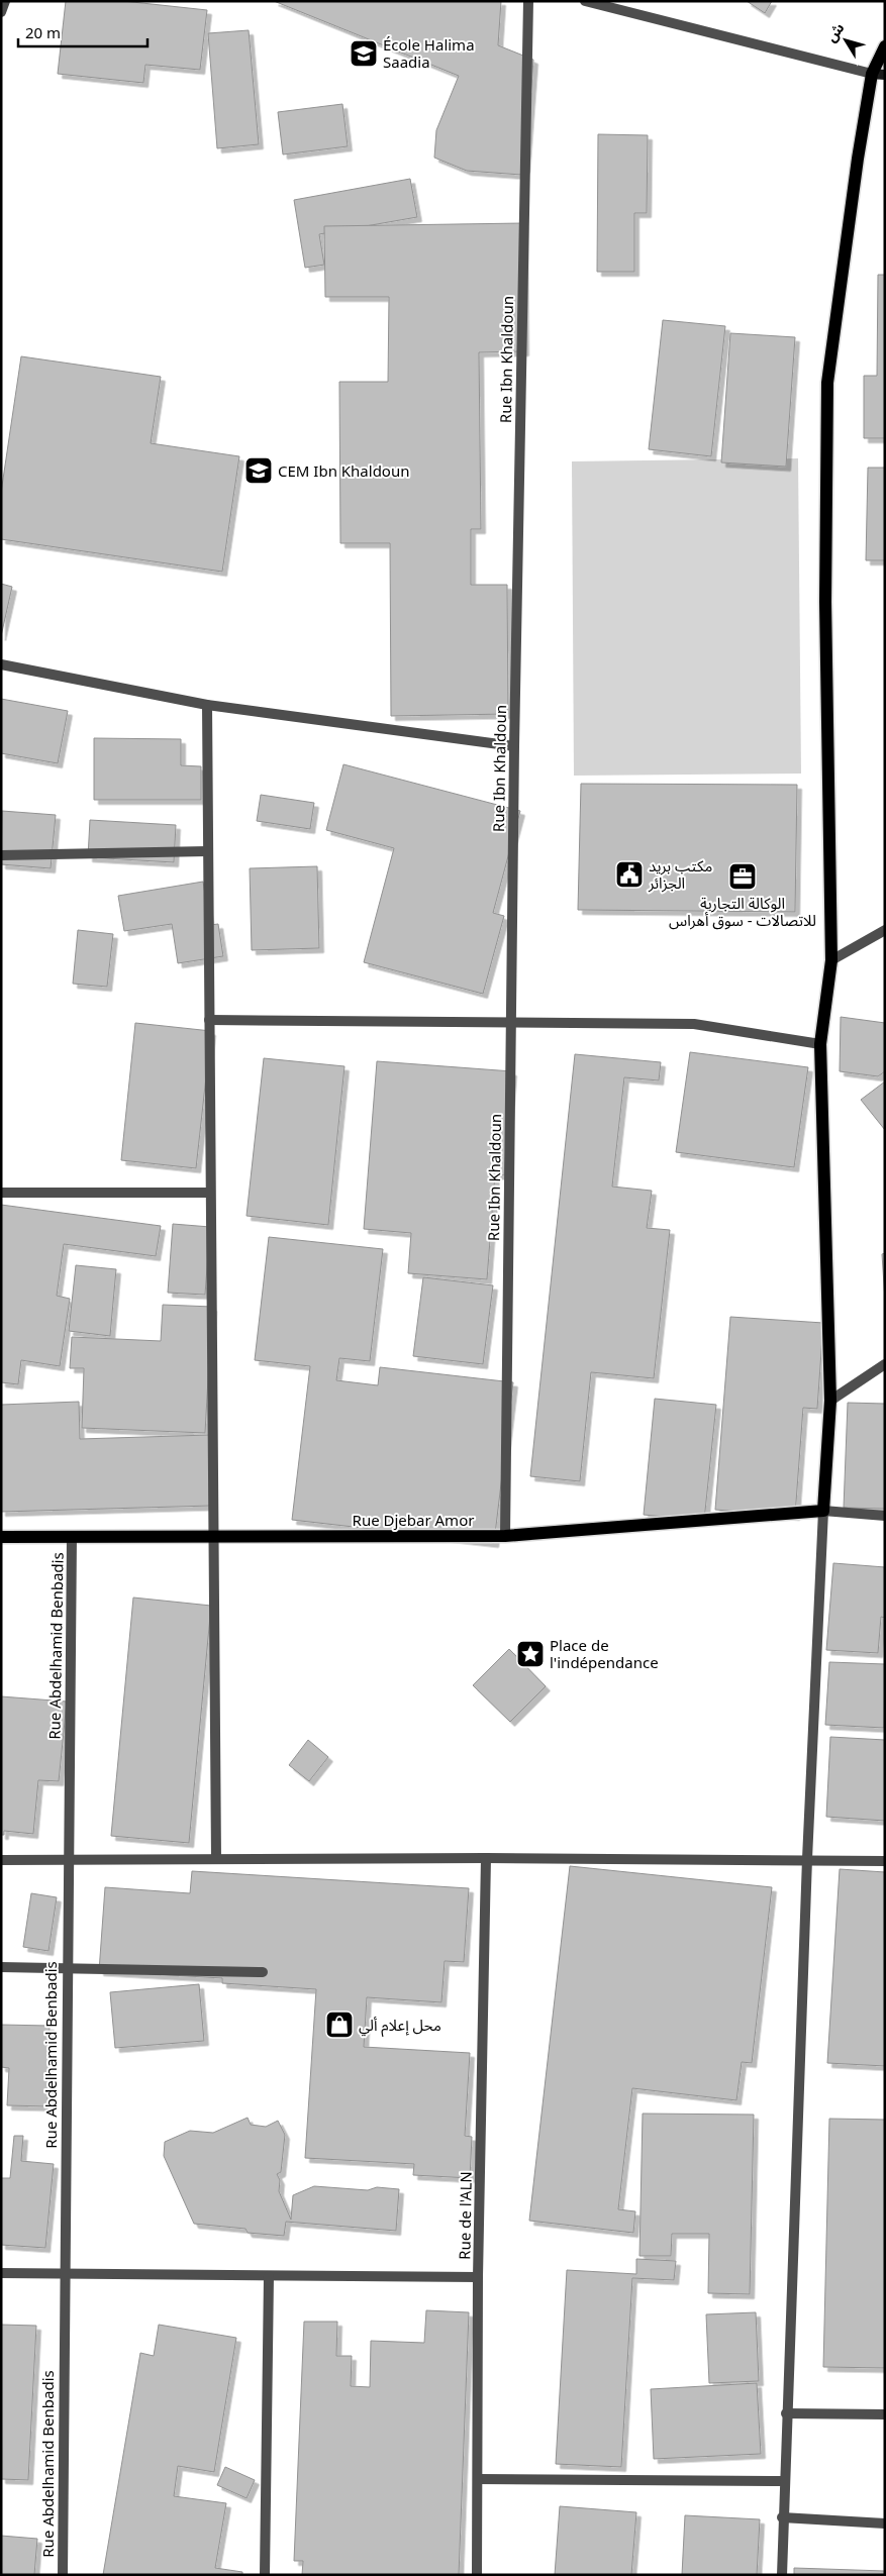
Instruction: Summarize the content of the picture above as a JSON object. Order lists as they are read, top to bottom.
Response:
{
  "streets": {
    "main road": ["Rue Djebar Amor"],
    "street": ["Rue Ibn Khaldoun", "Rue Abdelhamid Benbadis", "Rue de l'ALN"]
  },
  "crossings": [
    ["Rue Ibn Khaldoun", "Rue Djebar Amor"],
    ["Rue Djebar Amor", "Rue Abdelhamid Benbadis"]
  ],
  "places": {
    "school or university": ["École Halima Saadia", "CEM Ibn Khaldoun"],
    "public building": ["مكتب بريد الجزائر"],
    "office": ["الوكالة التجارية للاتصالات - سوق أهراس"],
    "place": ["Place de l'indépendance"],
    "shop": ["محل إعلام ألي"]
  },
  "scale_bar": "20 m",
  "north": "top left"
}
